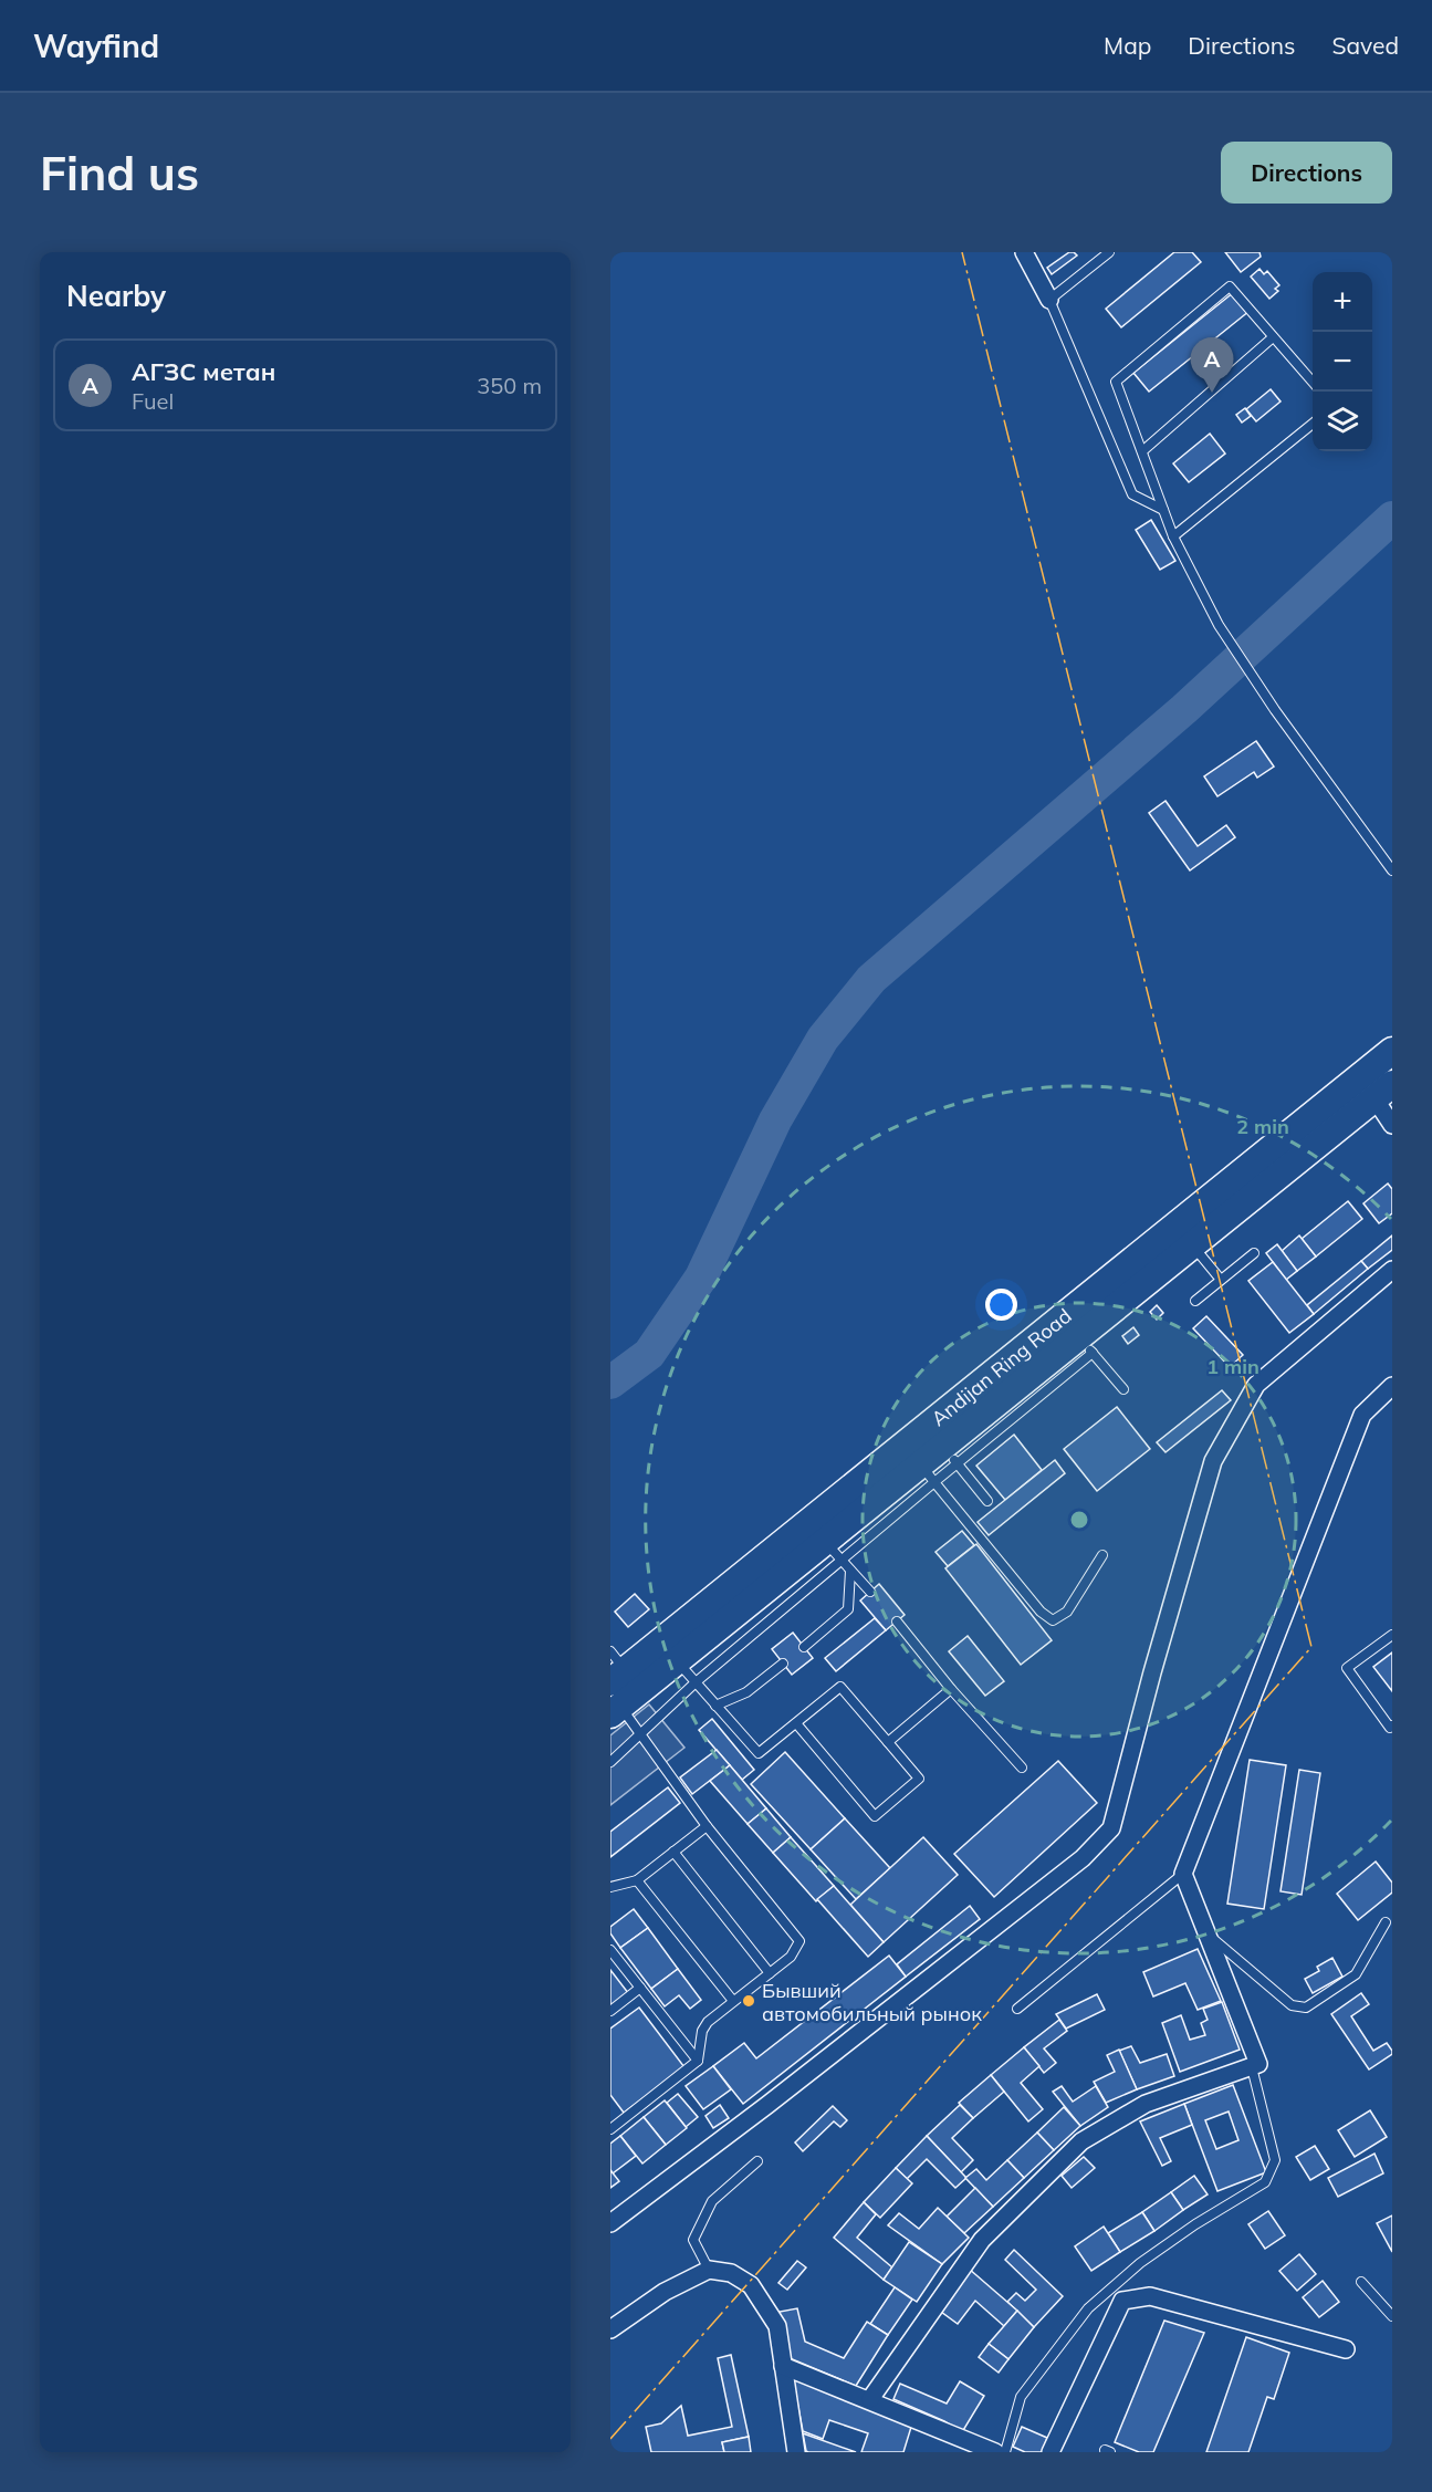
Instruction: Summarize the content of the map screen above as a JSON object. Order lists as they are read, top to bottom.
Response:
{
  "streets": {
    "highway": ["Andijan Ring Road"]
  },
  "places": ["Бывший автомобильный рынок"],
  "page": {
    "header": "Wayfind",
    "nav": ["Map", "Directions", "Saved"],
    "buttons": "Directions",
    "title": "Find us",
    "heading": "Nearby",
    "map_buttons": ["+", "−"],
    "pins": "A",
    "list": [
      {
        "mark": "A",
        "name": "АГЗС метан",
        "note": "Fuel",
        "value": "350 m"
      }
    ]
  },
  "rings": ["2 min", "1 min"]
}
